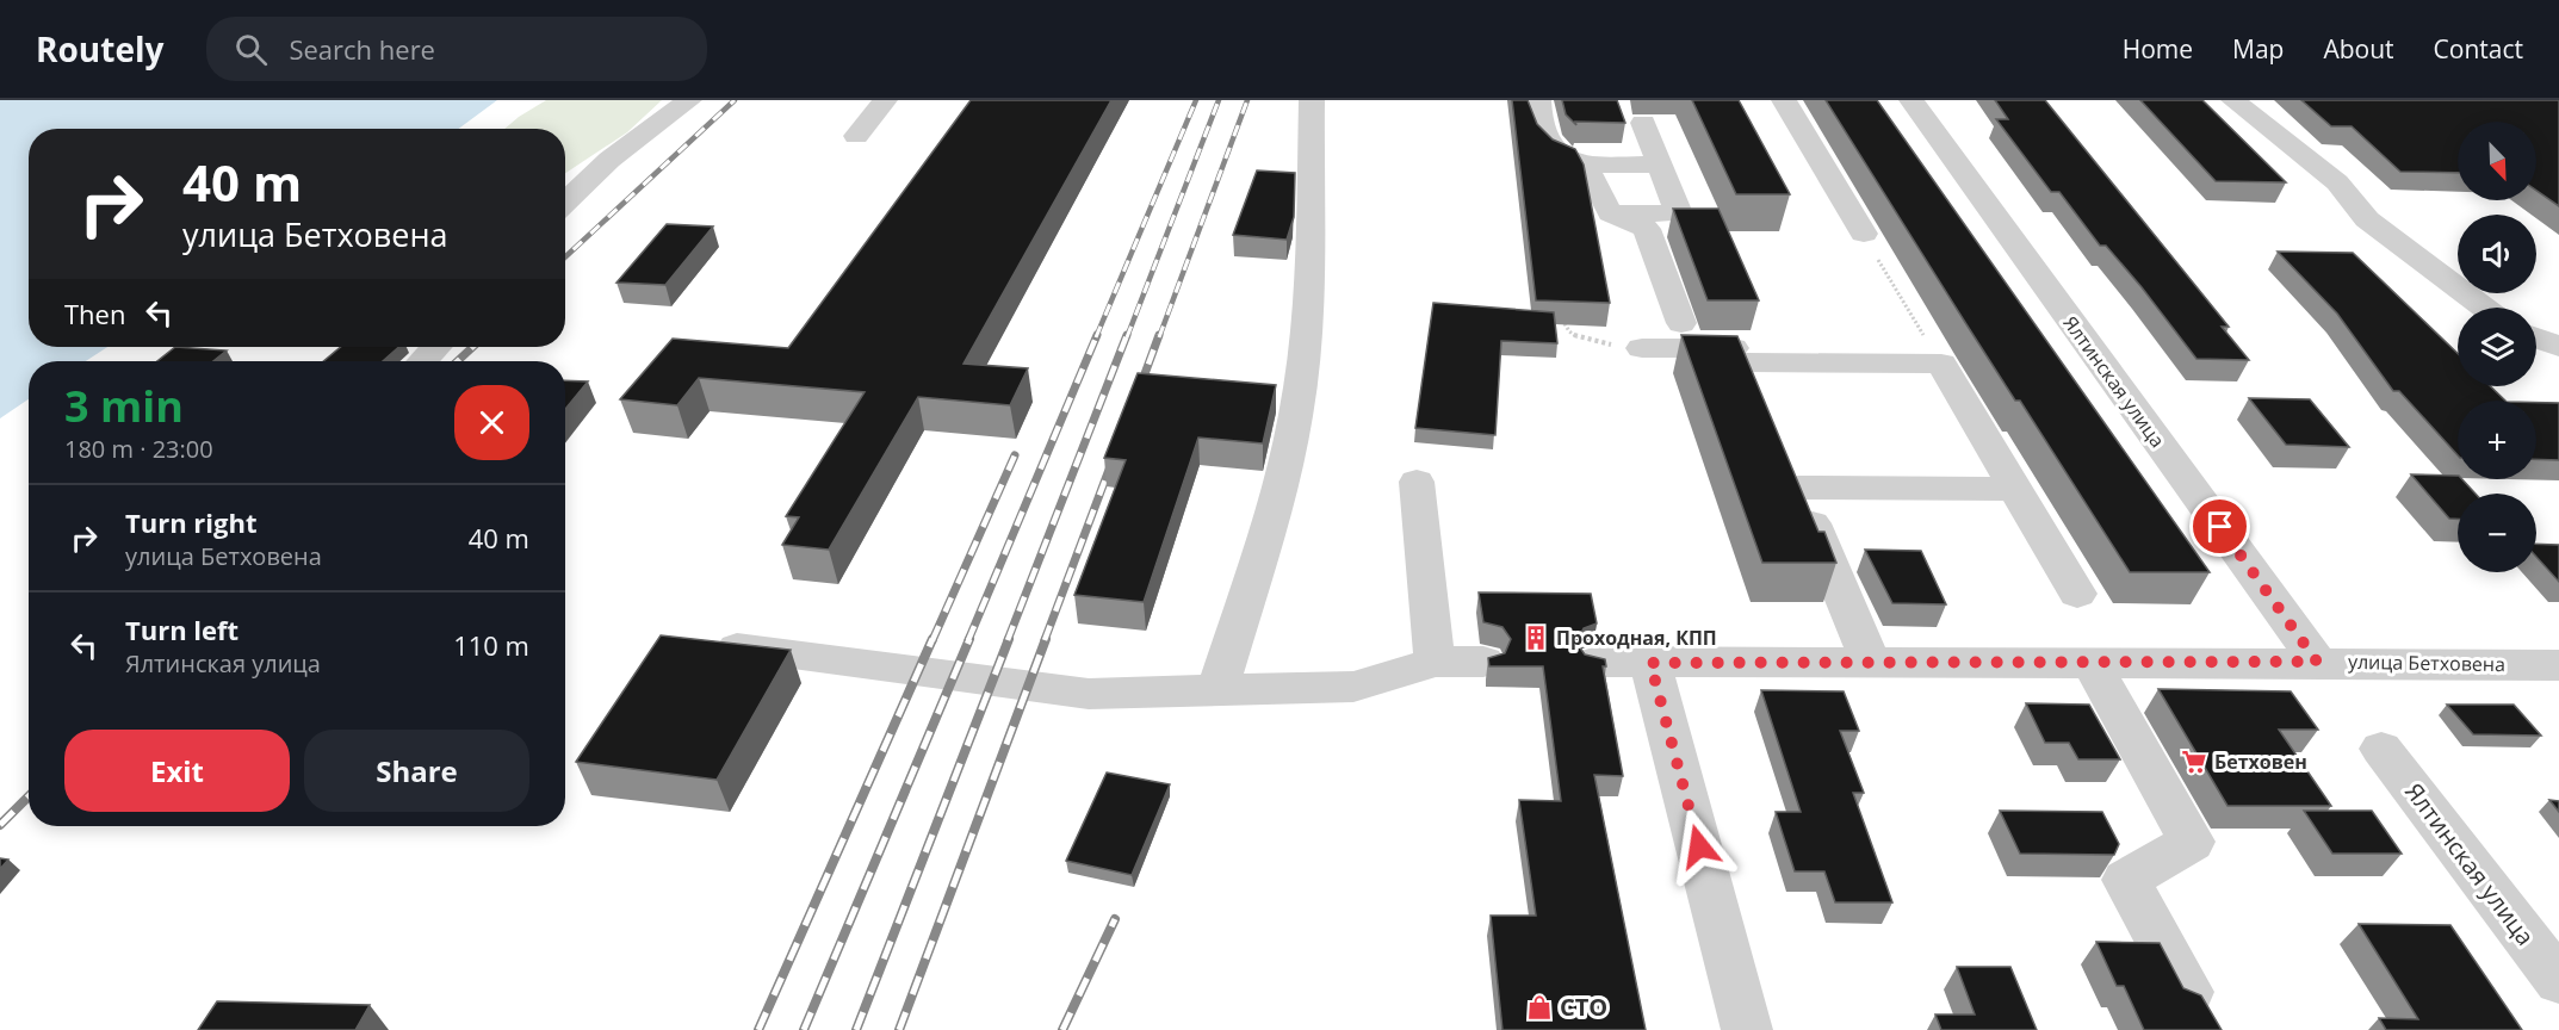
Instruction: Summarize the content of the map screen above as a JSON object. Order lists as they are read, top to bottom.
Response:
{
  "streets": {
    "street": ["Ялтинская улица", "улица Бетховена"]
  },
  "crossings": [
    ["Ялтинская улица", "улица Бетховена"]
  ],
  "places": {
    "building": ["Проходная, КПП"],
    "supermarket": ["Бетховен"],
    "shop": ["СТО"]
  },
  "north": "bottom right",
  "page": {
    "header": "Routely",
    "search": "Search here",
    "nav": [
      "Home",
      "Map",
      "About",
      "Contact"
    ],
    "map_buttons": ["+", "−"],
    "turn": ["40 m", "улица Бетховена"],
    "then": "Then",
    "heading": ["3 min", "180 m · 23:00"],
    "list": [
      {
        "name": "Turn right",
        "note": "улица Бетховена",
        "value": "40 m"
      },
      {
        "name": "Turn left",
        "note": "Ялтинская улица",
        "value": "110 m"
      }
    ],
    "buttons": ["Exit", "Share"]
  }
}
